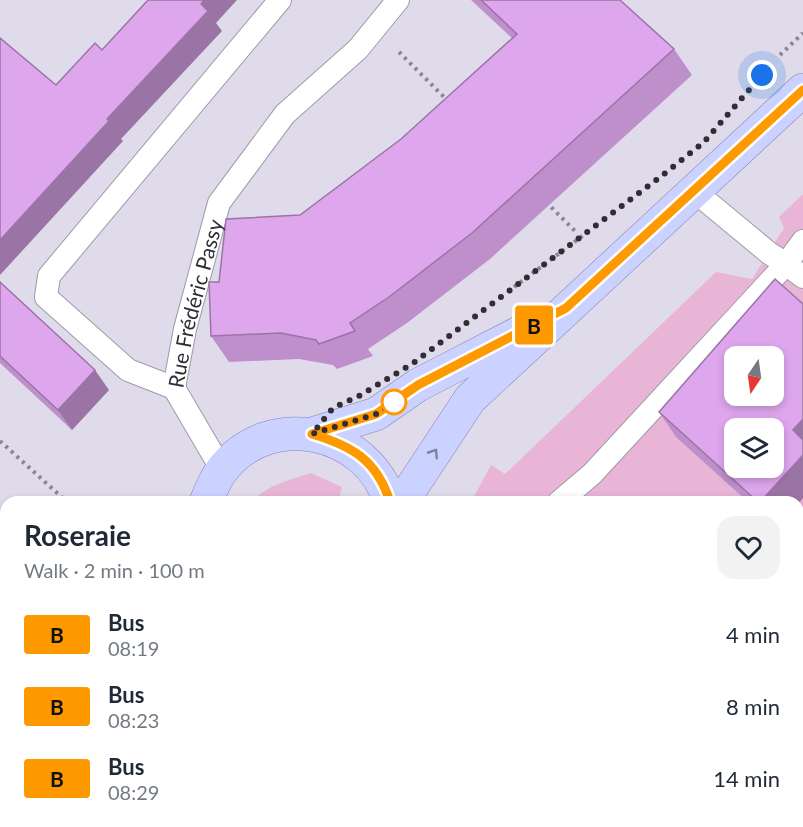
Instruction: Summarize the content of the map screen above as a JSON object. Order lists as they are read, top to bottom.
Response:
{
  "streets": {
    "lane": ["Rue Frédéric Passy"]
  },
  "lines": ["bus line B"],
  "north": "bottom",
  "page": {
    "on_map": "B",
    "heading": ["Roseraie", "Walk · 2 min · 100 m"],
    "list": [
      {
        "mark": "B",
        "name": "Bus",
        "note": "08:19",
        "value": "4 min"
      },
      {
        "mark": "B",
        "name": "Bus",
        "note": "08:23",
        "value": "8 min"
      },
      {
        "mark": "B",
        "name": "Bus",
        "note": "08:29",
        "value": "14 min"
      }
    ]
  }
}
